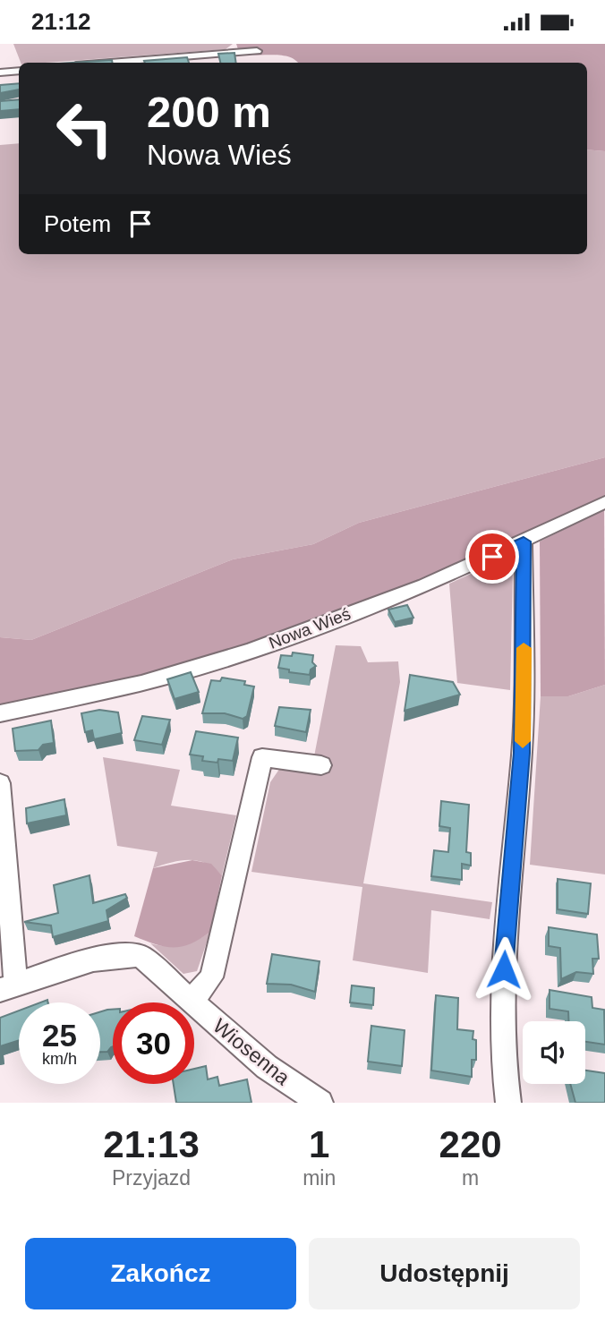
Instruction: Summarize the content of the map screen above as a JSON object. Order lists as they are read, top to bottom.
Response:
{
  "streets": {
    "street": ["Nowa Wieś", "Wiosenna"]
  },
  "page": {
    "status": "21:12",
    "turn": ["200 m", "Nowa Wieś"],
    "then": "Potem",
    "speed": "25 km/h",
    "limit": "30",
    "eta": [
      "21:13",
      "Przyjazd",
      "1",
      "min",
      "220",
      "m"
    ],
    "buttons": ["Zakończ", "Udostępnij"]
  }
}
